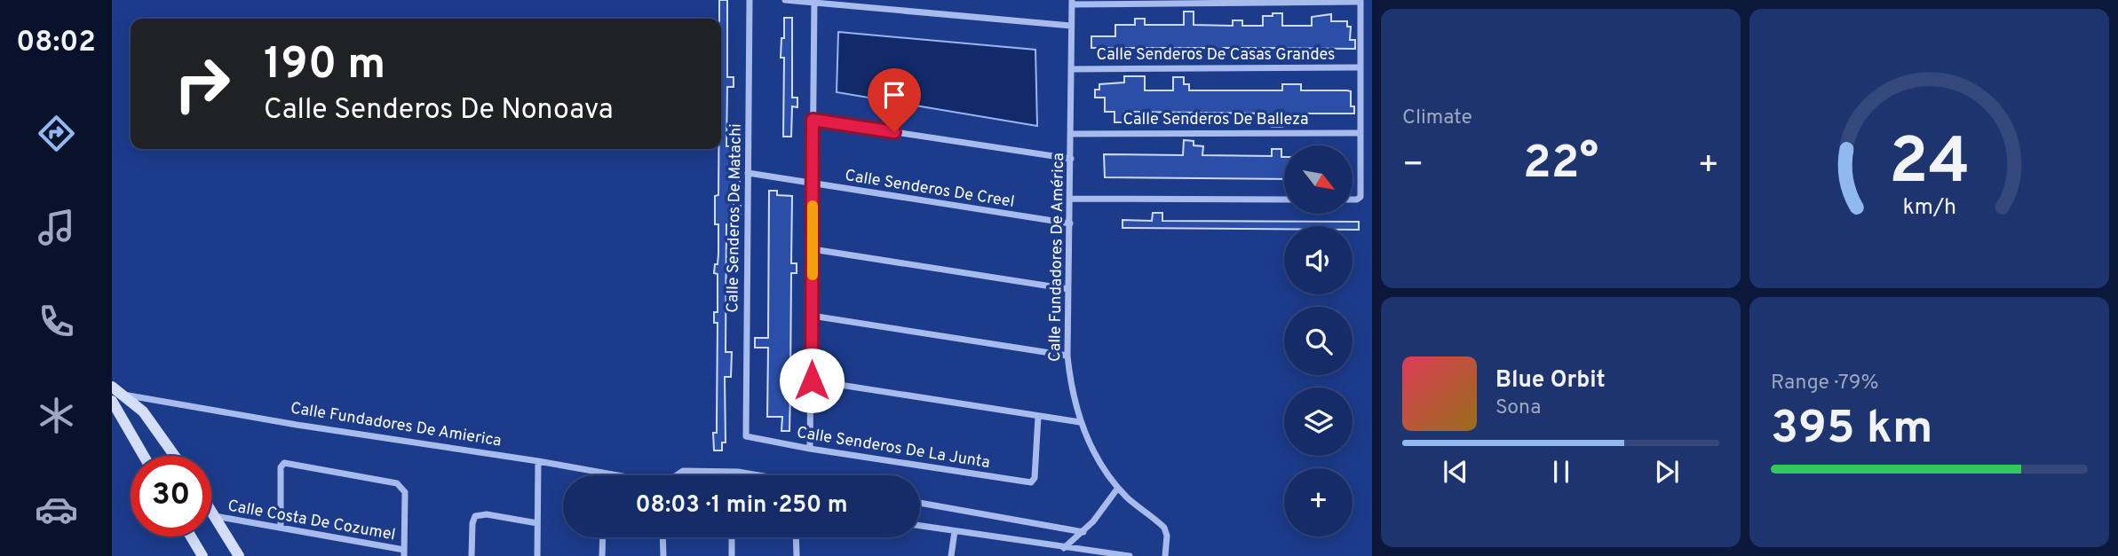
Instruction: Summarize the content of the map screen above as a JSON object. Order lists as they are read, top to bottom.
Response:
{
  "streets": {
    "street": [
      "Calle Senderos De Casas Grandes",
      "Calle Senderos De Balleza",
      "Calle Senderos De Creel",
      "Calle Senderos De Matachi",
      "Calle Fundadores De América",
      "Calle Fundadores De Amierica",
      "Calle Senderos De La Junta",
      "Calle Costa De Cozumel"
    ]
  },
  "crossings": [
    ["Calle Senderos De Casas Grandes", "Calle Fundadores De América"],
    ["Calle Senderos De Balleza", "Calle Fundadores De América"],
    ["Calle Senderos De Creel", "Calle Senderos De Matachi"],
    ["Calle Senderos De Creel", "Calle Fundadores De América"],
    ["Calle Senderos De Matachi", "Calle Senderos De La Junta"]
  ],
  "north": "bottom right",
  "page": {
    "tabs": "08:02",
    "tile": [
      "Climate",
      ["Range · 79%", "395 km"]
    ],
    "turn": ["190 m", "Calle Senderos De Nonoava"],
    "heat": ["−", "22°", "+"],
    "map_buttons": "+",
    "song": ["Blue Orbit", "Sona"],
    "limit": "30",
    "trip": "08:03 · 1 min · 250 m",
    "gauge": ["24", "km/h"]
  }
}
